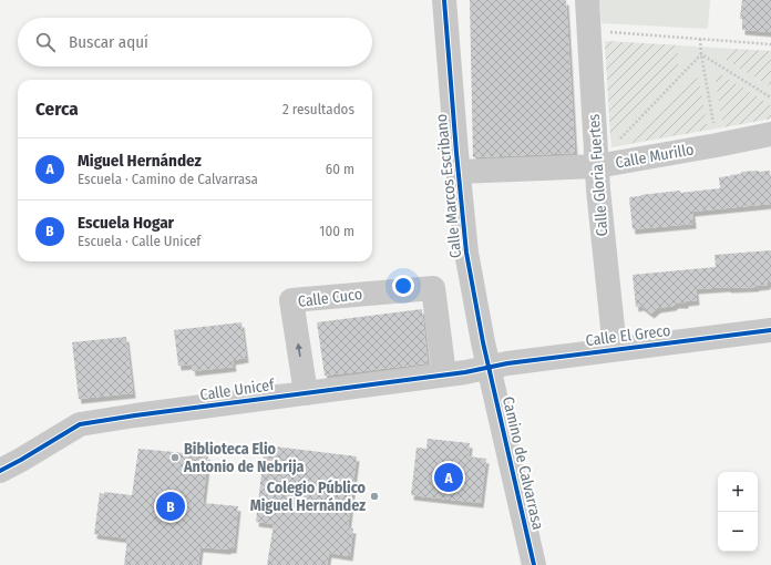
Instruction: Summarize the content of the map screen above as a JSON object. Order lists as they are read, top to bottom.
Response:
{
  "streets": {
    "street": [
      "Calle Murillo",
      "Calle Gloria Fuertes",
      "Calle Marcos Escribano",
      "Calle Cuco",
      "Calle El Greco",
      "Calle Unicef",
      "Camino de Calvarrasa"
    ]
  },
  "crossings": [
    ["Calle Murillo", "Calle Gloria Fuertes"],
    ["Calle Murillo", "Calle Marcos Escribano"],
    ["Calle Gloria Fuertes", "Calle El Greco"],
    ["Calle Marcos Escribano", "Calle El Greco"],
    ["Calle Marcos Escribano", "Calle Unicef"],
    ["Calle Marcos Escribano", "Camino de Calvarrasa"],
    ["Calle Cuco", "Calle Unicef"],
    ["Calle El Greco", "Calle Unicef"],
    ["Calle El Greco", "Camino de Calvarrasa"],
    ["Calle Unicef", "Camino de Calvarrasa"]
  ],
  "places": ["Biblioteca Elio Antonio de Nebrija", "Colegio Público Miguel Hernández"],
  "page": {
    "search": "Buscar aquí",
    "heading": ["Cerca", "2 resultados"],
    "list": [
      {
        "mark": "A",
        "name": "Miguel Hernández",
        "note": "Escuela · Camino de Calvarrasa",
        "value": "60 m"
      },
      {
        "mark": "B",
        "name": "Escuela Hogar",
        "note": "Escuela · Calle Unicef",
        "value": "100 m"
      }
    ],
    "pins": ["A", "B"],
    "map_buttons": ["+", "−"]
  }
}
